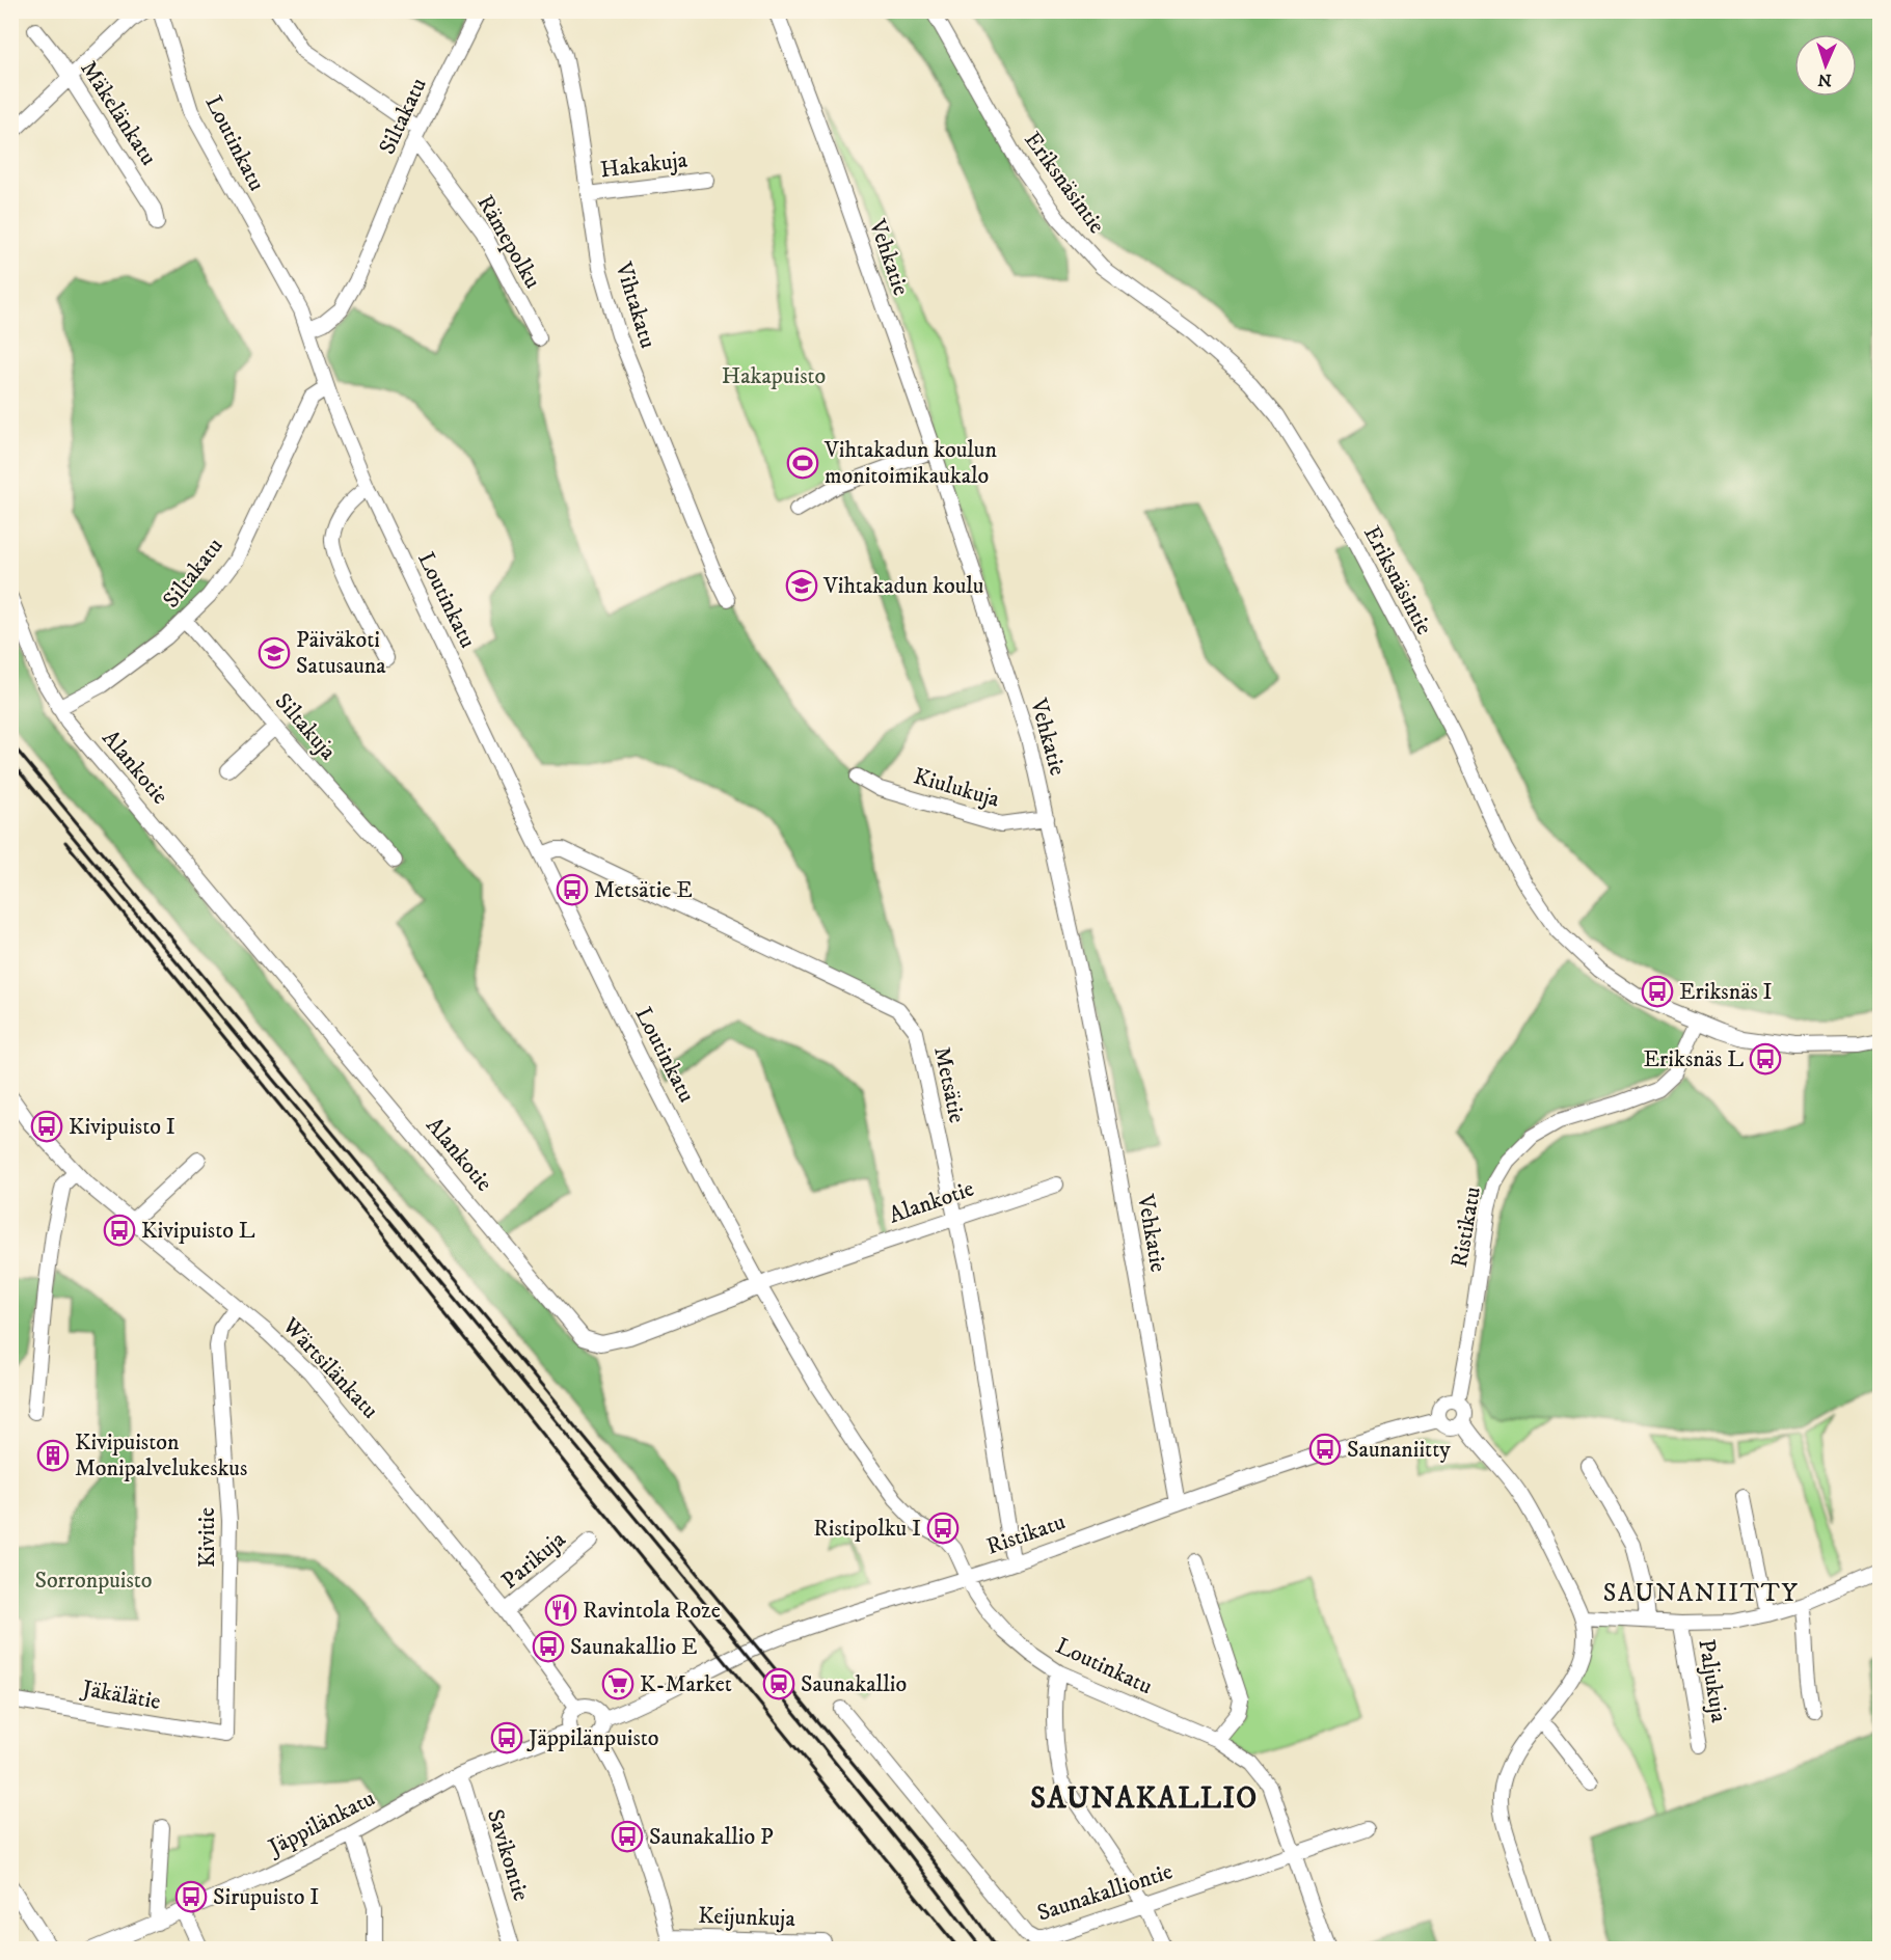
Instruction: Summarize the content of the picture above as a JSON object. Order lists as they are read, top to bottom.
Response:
{
  "streets": {
    "street": [
      "Mäkelänkatu",
      "Siltakatu",
      "Loutinkatu",
      "Hakakuja",
      "Eriksnäsintie",
      "Rämepolku",
      "Vehkatie",
      "Vihtakatu",
      "Siltakuja",
      "Alankotie",
      "Kiulukuja",
      "Metsätie",
      "Ristikatu",
      "Wärtsilänkatu",
      "Kivitie",
      "Parikuja",
      "Paljukuja",
      "Jäkälätie",
      "Jäppilänkatu",
      "Savikontie",
      "Saunakalliontie",
      "Keijunkuja"
    ]
  },
  "crossings": [
    ["Siltakatu", "Loutinkatu"],
    ["Siltakatu", "Rämepolku"],
    ["Siltakatu", "Siltakuja"],
    ["Siltakatu", "Alankotie"],
    ["Loutinkatu", "Alankotie"],
    ["Loutinkatu", "Metsätie"],
    ["Loutinkatu", "Ristikatu"],
    ["Loutinkatu", "Saunakalliontie"],
    ["Hakakuja", "Vihtakatu"],
    ["Eriksnäsintie", "Ristikatu"],
    ["Vehkatie", "Kiulukuja"],
    ["Vehkatie", "Ristikatu"],
    ["Alankotie", "Metsätie"],
    ["Metsätie", "Ristikatu"],
    ["Ristikatu", "Wärtsilänkatu"],
    ["Ristikatu", "Jäppilänkatu"],
    ["Wärtsilänkatu", "Kivitie"],
    ["Wärtsilänkatu", "Parikuja"],
    ["Wärtsilänkatu", "Jäppilänkatu"],
    ["Kivitie", "Jäkälätie"],
    ["Jäppilänkatu", "Savikontie"]
  ],
  "districts": ["SAUNANIITTY", "SAUNAKALLIO"],
  "parks": ["Hakapuisto", "Sorronpuisto"],
  "places": {
    "sports": ["Vihtakadun koulun monitoimikaukalo"],
    "school or university": ["Vihtakadun koulu", "Päiväkoti Satusauna"],
    "bus stop": [
      "Metsätie E",
      "Eriksnäs I",
      "Eriksnäs L",
      "Kivipuisto I",
      "Kivipuisto L",
      "Saunaniitty",
      "Ristipolku I",
      "Saunakallio E",
      "Jäppilänpuisto",
      "Saunakallio P",
      "Sirupuisto I"
    ],
    "building": ["Kivipuiston Monipalvelukeskus"],
    "restaurant": ["Ravintola Roze"],
    "supermarket": ["K-Market"],
    "station": ["Saunakallio"]
  },
  "north": "bottom"
}
